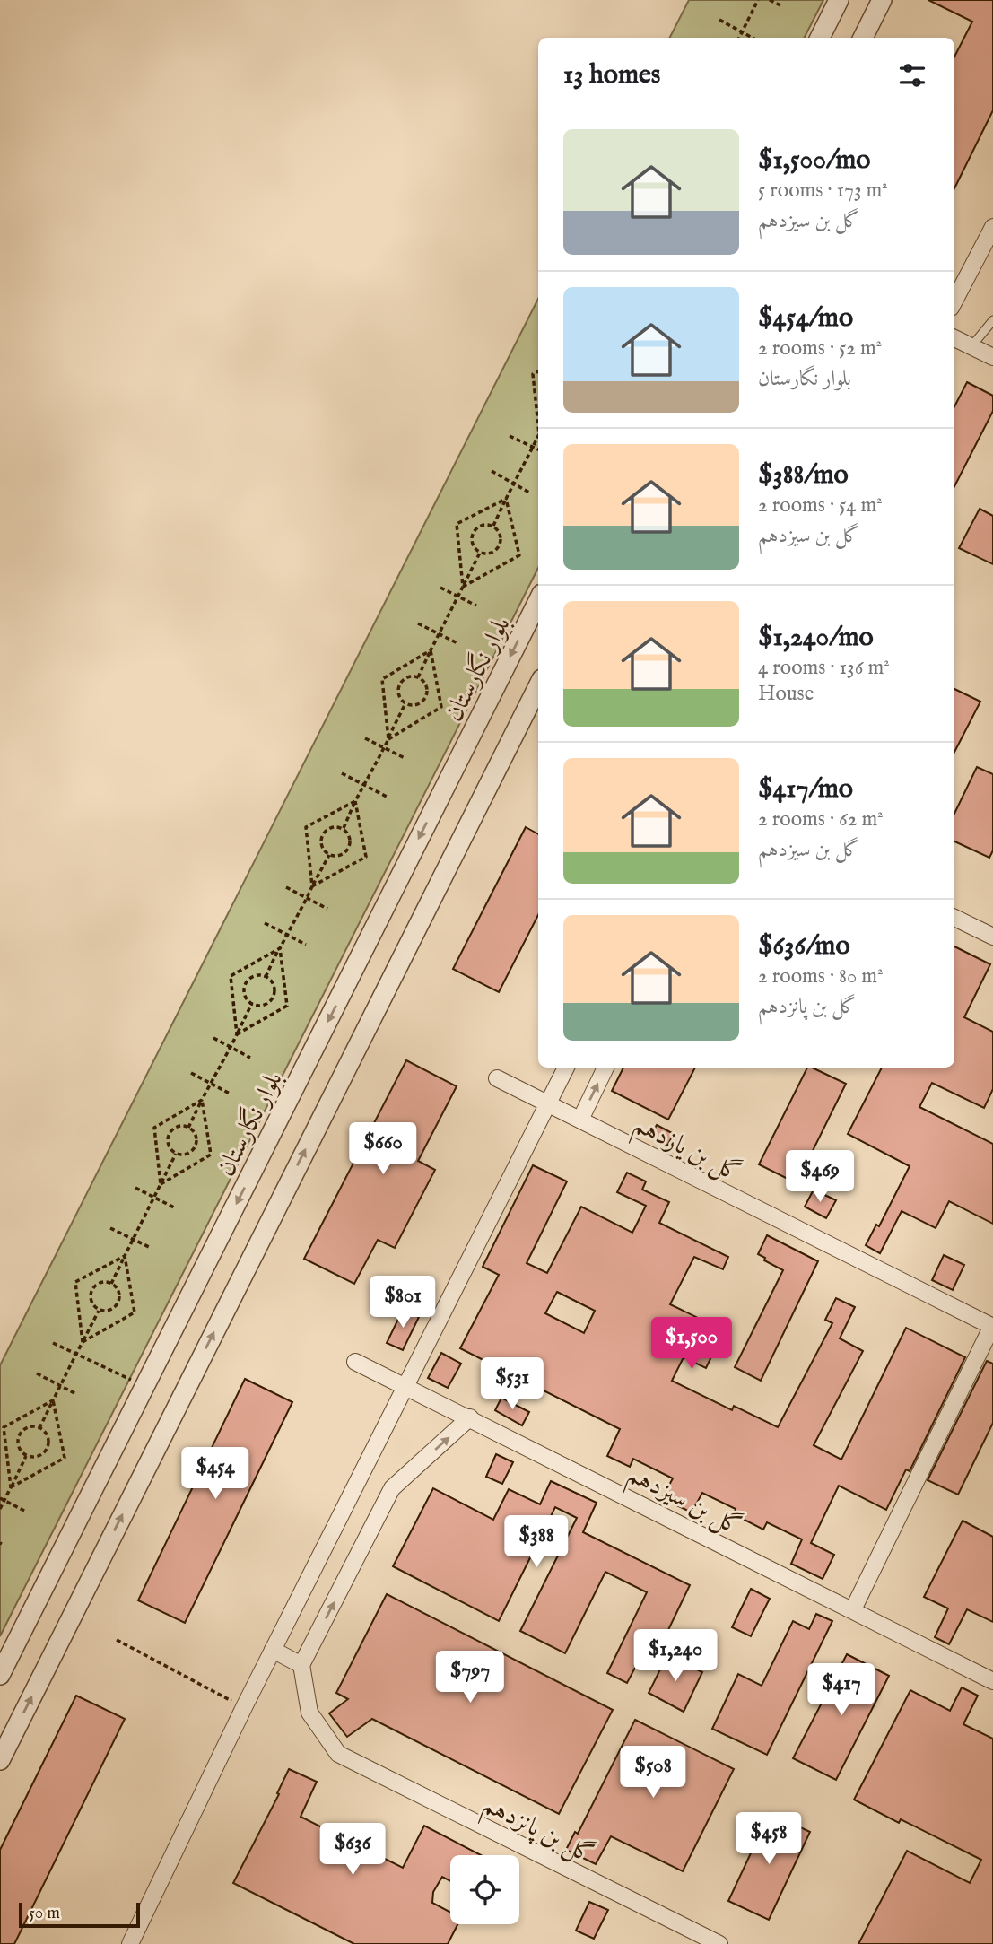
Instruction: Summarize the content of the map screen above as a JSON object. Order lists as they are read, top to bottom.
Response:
{
  "streets": {
    "street": [
      "بلوار نگارستان",
      "گل بن یازدهم",
      "گل بن سیزدهم",
      "گل بن پانزدهم"
    ]
  },
  "scale_bar": "50 m",
  "page": {
    "heading": "13 homes",
    "list": [
      {
        "name": "$1,500/mo",
        "note": "5 rooms · 173 m² · گل بن سیزدهم"
      },
      {
        "name": "$454/mo",
        "note": "2 rooms · 52 m² · بلوار نگارستان"
      },
      {
        "name": "$388/mo",
        "note": "2 rooms · 54 m² · گل بن سیزدهم"
      },
      {
        "name": "$1,240/mo",
        "note": "4 rooms · 136 m² · House"
      },
      {
        "name": "$417/mo",
        "note": "2 rooms · 62 m² · گل بن سیزدهم"
      },
      {
        "name": "$636/mo",
        "note": "2 rooms · 80 m² · گل بن پانزدهم"
      }
    ],
    "price": [
      "$660",
      "$469",
      "$801",
      "$1,500",
      "$531",
      "$454",
      "$388",
      "$1,240",
      "$797",
      "$417",
      "$508",
      "$458",
      "$636"
    ],
    "scale": "50 m"
  }
}
